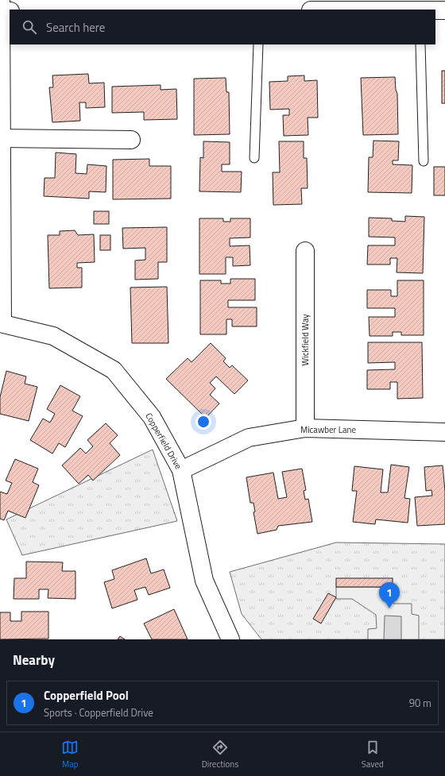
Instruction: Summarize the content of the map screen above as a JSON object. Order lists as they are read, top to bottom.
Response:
{
  "streets": {
    "street": ["Wickfield Way", "Micawber Lane", "Copperfield Drive"]
  },
  "crossings": [
    ["Wickfield Way", "Micawber Lane"],
    ["Micawber Lane", "Copperfield Drive"]
  ],
  "page": {
    "search": "Search here",
    "pins": "1",
    "heading": "Nearby",
    "list": [
      {
        "mark": "1",
        "name": "Copperfield Pool",
        "note": "Sports · Copperfield Drive",
        "value": "90 m"
      }
    ],
    "nav": ["Map", "Directions", "Saved"]
  }
}
